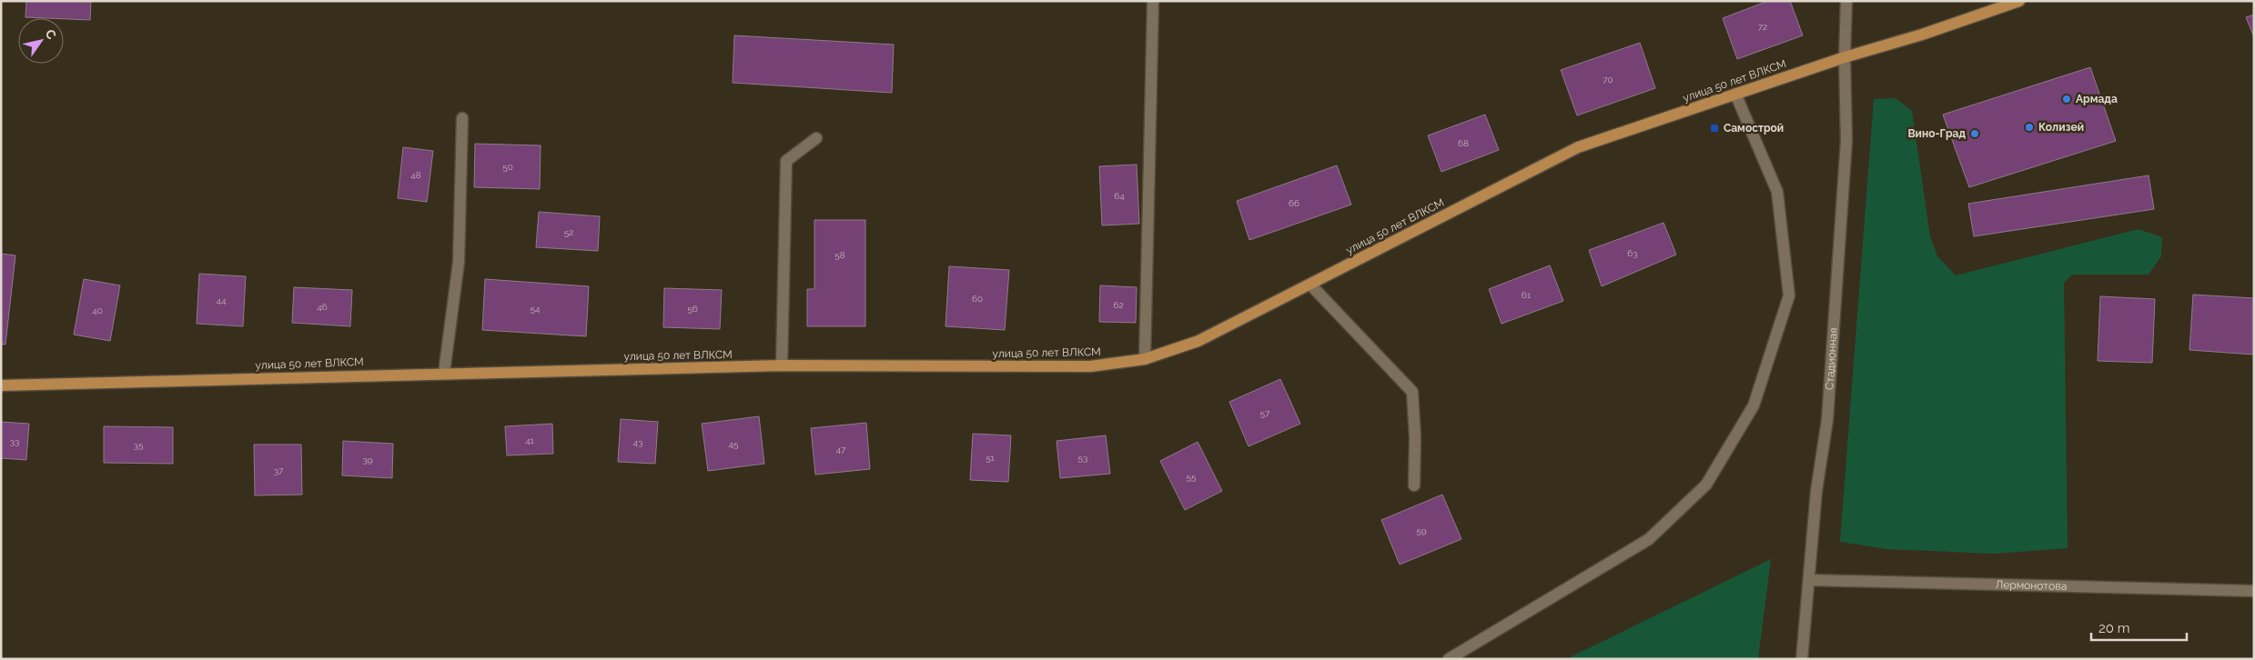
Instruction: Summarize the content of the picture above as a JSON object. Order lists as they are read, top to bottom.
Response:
{
  "streets": {
    "main road": ["улица 50 лет ВЛКСМ"],
    "street": ["Стадионная", "Лермонотова"]
  },
  "crossings": [
    ["улица 50 лет ВЛКСМ", "Стадионная"],
    ["Стадионная", "Лермонотова"]
  ],
  "places": {
    "other": ["Армада", "Колизей", "Вино-Град"],
    "transit": ["Самострой"]
  },
  "house_numbers": [
    "72",
    "70",
    "68",
    "50",
    "48",
    "64",
    "66",
    "52",
    "63",
    "58",
    "61",
    "60",
    "44",
    "62",
    "46",
    "54",
    "56",
    "40",
    "57",
    "41",
    "33",
    "43",
    "45",
    "35",
    "47",
    "51",
    "53",
    "39",
    "37",
    "55",
    "59"
  ],
  "scale_bar": "20 m",
  "north": "top right"
}
